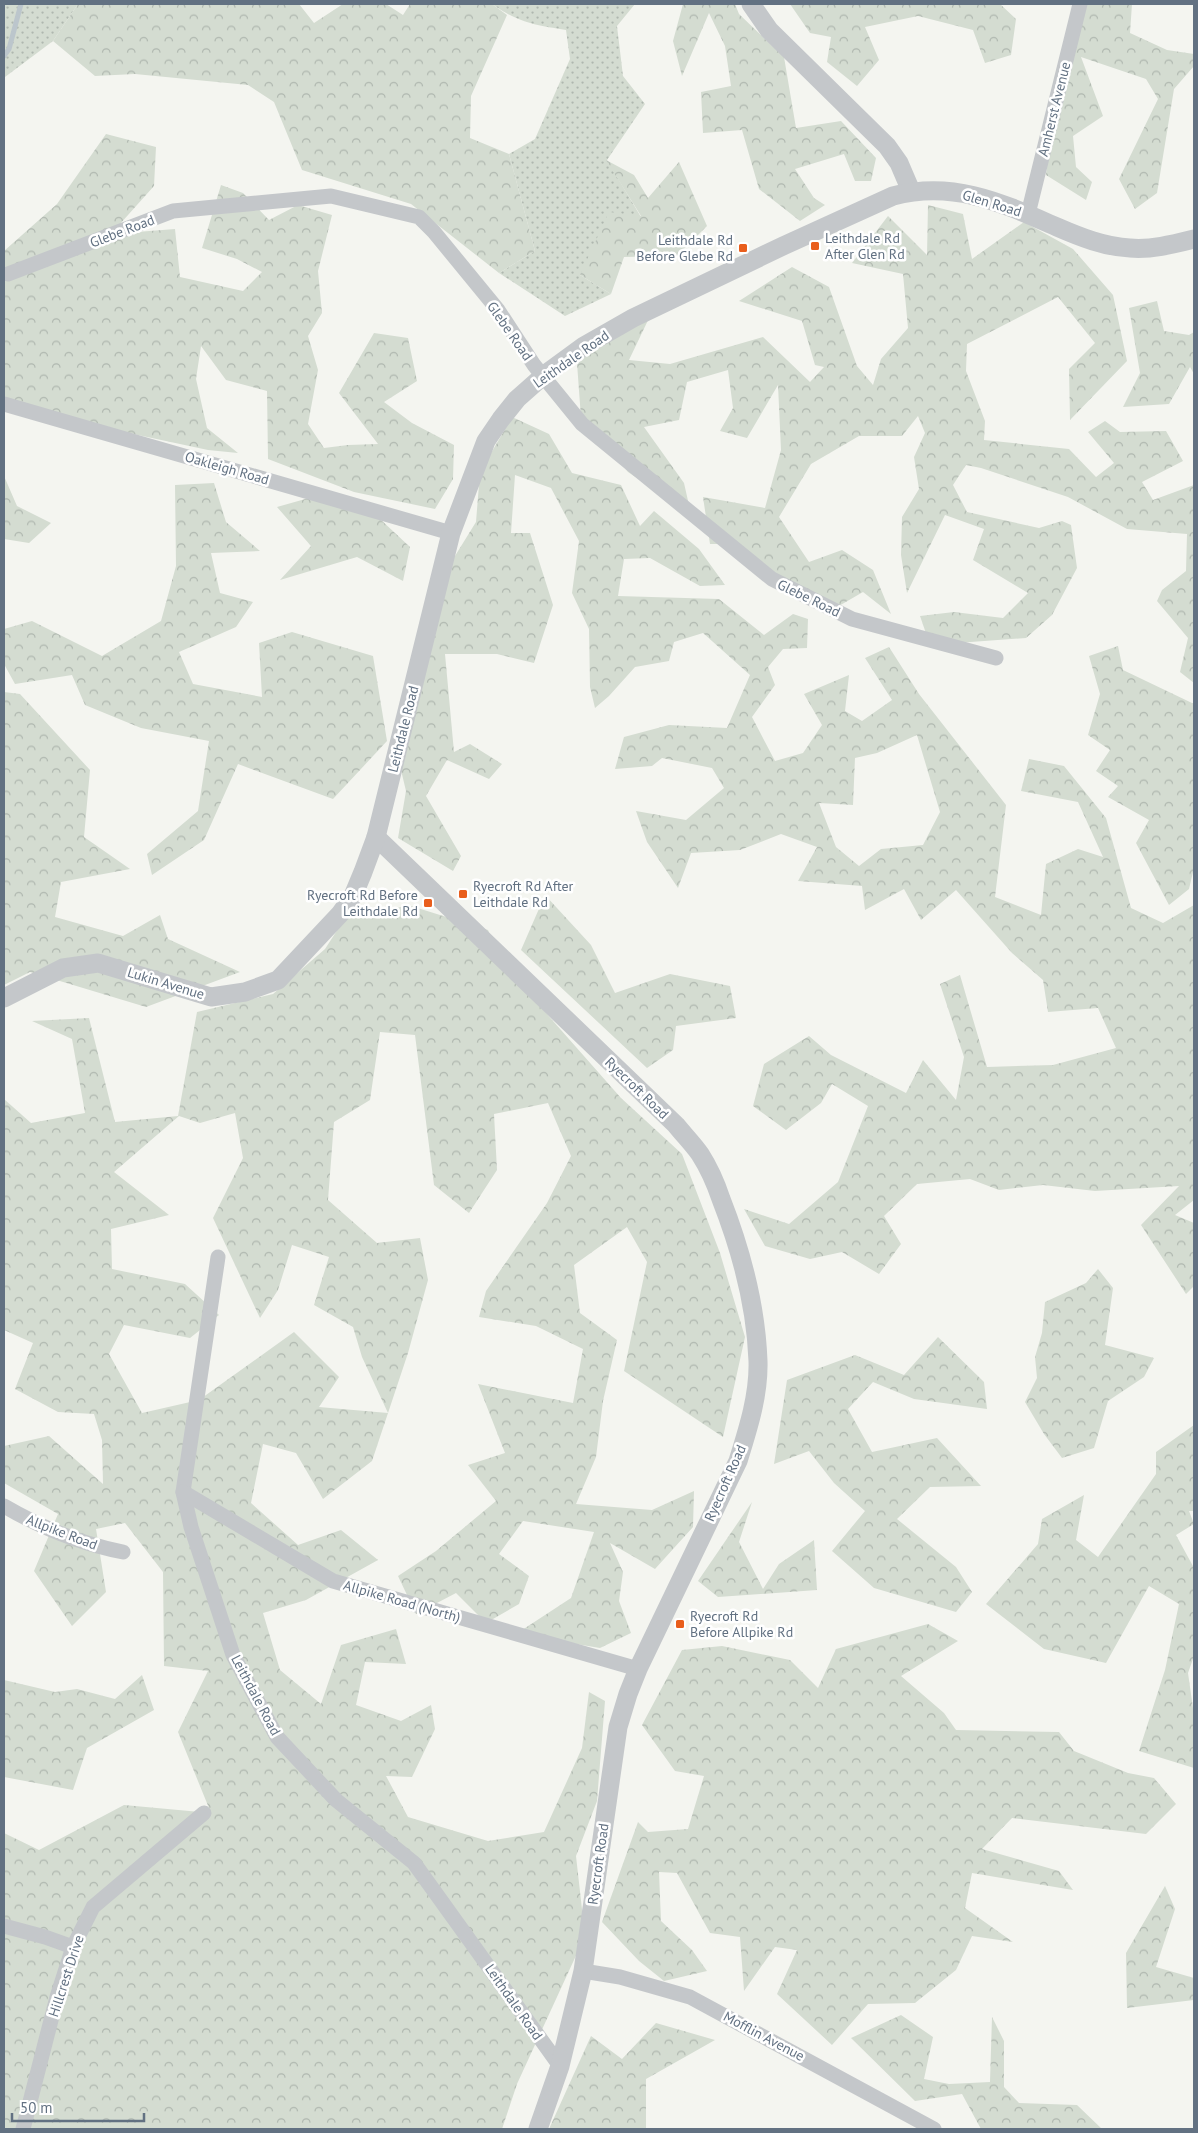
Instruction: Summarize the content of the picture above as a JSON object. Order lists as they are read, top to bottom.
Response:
{
  "streets": {
    "street": [
      "Amherst Avenue",
      "Glen Road",
      "Glebe Road",
      "Leithdale Road",
      "Oakleigh Road",
      "Lukin Avenue",
      "Ryecroft Road",
      "Allpike Road",
      "Allpike Road (North)",
      "Hillcrest Drive",
      "Mofflin Avenue"
    ]
  },
  "crossings": [
    ["Amherst Avenue", "Glen Road"],
    ["Glen Road", "Leithdale Road"],
    ["Glebe Road", "Leithdale Road"],
    ["Leithdale Road", "Oakleigh Road"],
    ["Leithdale Road", "Lukin Avenue"],
    ["Leithdale Road", "Ryecroft Road"],
    ["Leithdale Road", "Allpike Road (North)"],
    ["Lukin Avenue", "Ryecroft Road"],
    ["Ryecroft Road", "Allpike Road (North)"],
    ["Ryecroft Road", "Mofflin Avenue"]
  ],
  "places": {
    "transit": [
      "Leithdale Rd After Glen Rd",
      "Leithdale Rd Before Glebe Rd",
      "Ryecroft Rd After Leithdale Rd",
      "Ryecroft Rd Before Leithdale Rd",
      "Ryecroft Rd Before Allpike Rd"
    ]
  },
  "scale_bar": "50 m"
}
